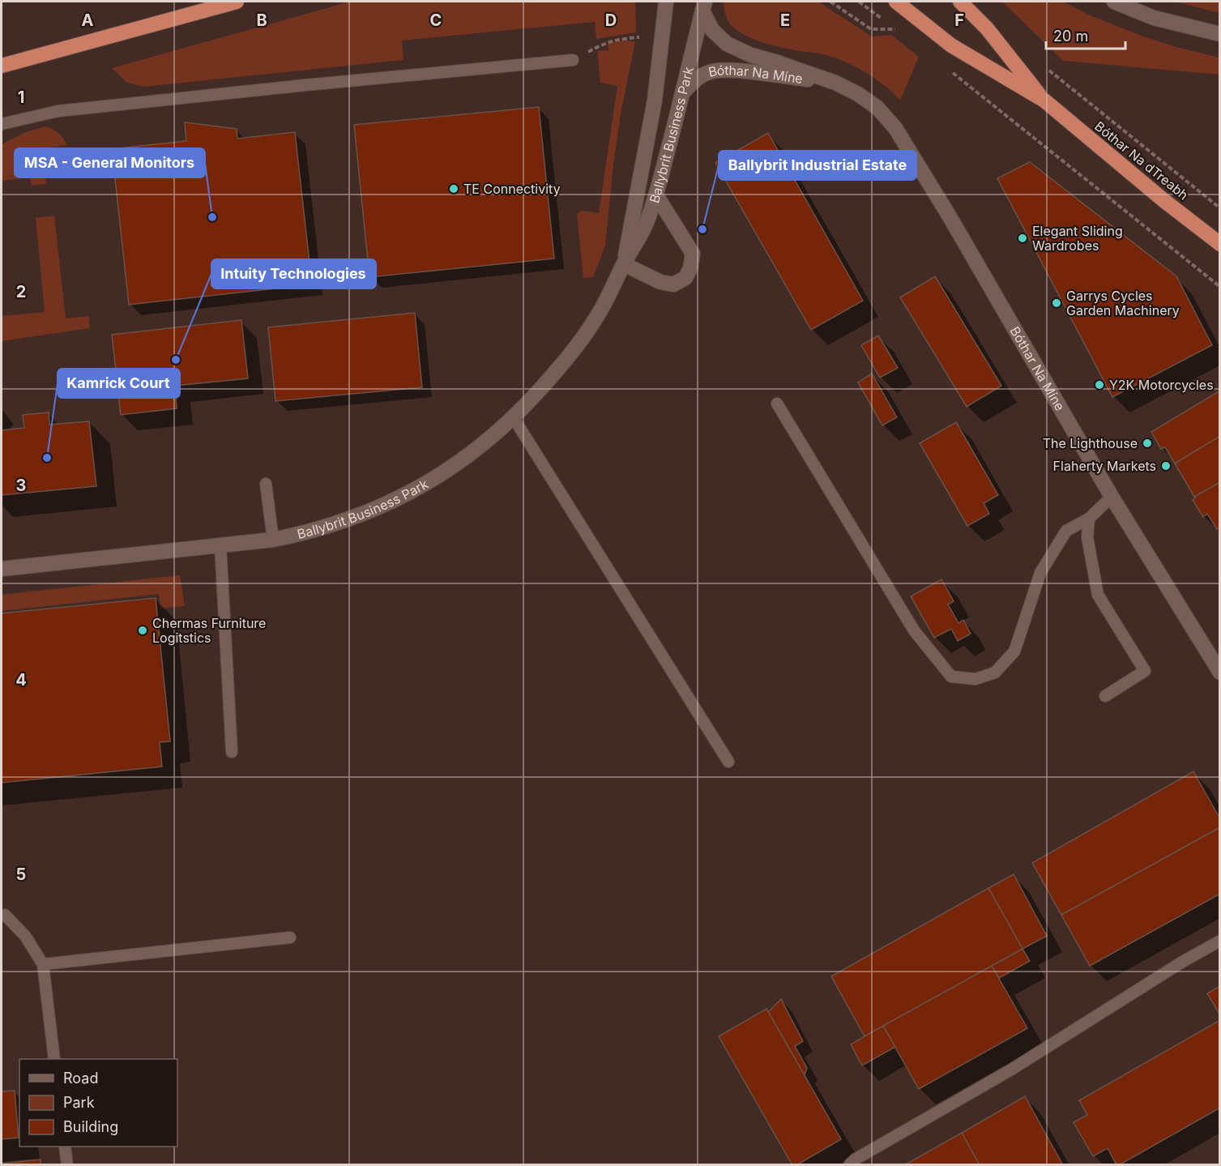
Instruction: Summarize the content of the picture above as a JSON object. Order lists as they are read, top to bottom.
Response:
{
  "streets": {
    "highway": ["Bóthar Na dTreabh"],
    "street": ["Bóthar Na Míne", "Ballybrit Business Park"]
  },
  "crossings": [
    ["Bóthar Na Míne", "Ballybrit Business Park"]
  ],
  "places": [
    "TE Connectivity",
    "MSA - General Monitors",
    "Ballybrit Industrial Estate",
    "Elegant Sliding Wardrobes",
    "Garrys Cycles Garden Machinery",
    "Intuity Technologies",
    "Y2K Motorcycles",
    "The Lighthouse",
    "Kamrick Court",
    "Flaherty Markets",
    "Chermas Furniture Logitstics"
  ],
  "legend": ["Road", "Park", "Building"],
  "scale_bar": "20 m",
  "grid": {
    "columns": [
      "A",
      "B",
      "C",
      "D",
      "E",
      "F"
    ],
    "rows": [
      "1",
      "2",
      "3",
      "4",
      "5"
    ]
  }
}
